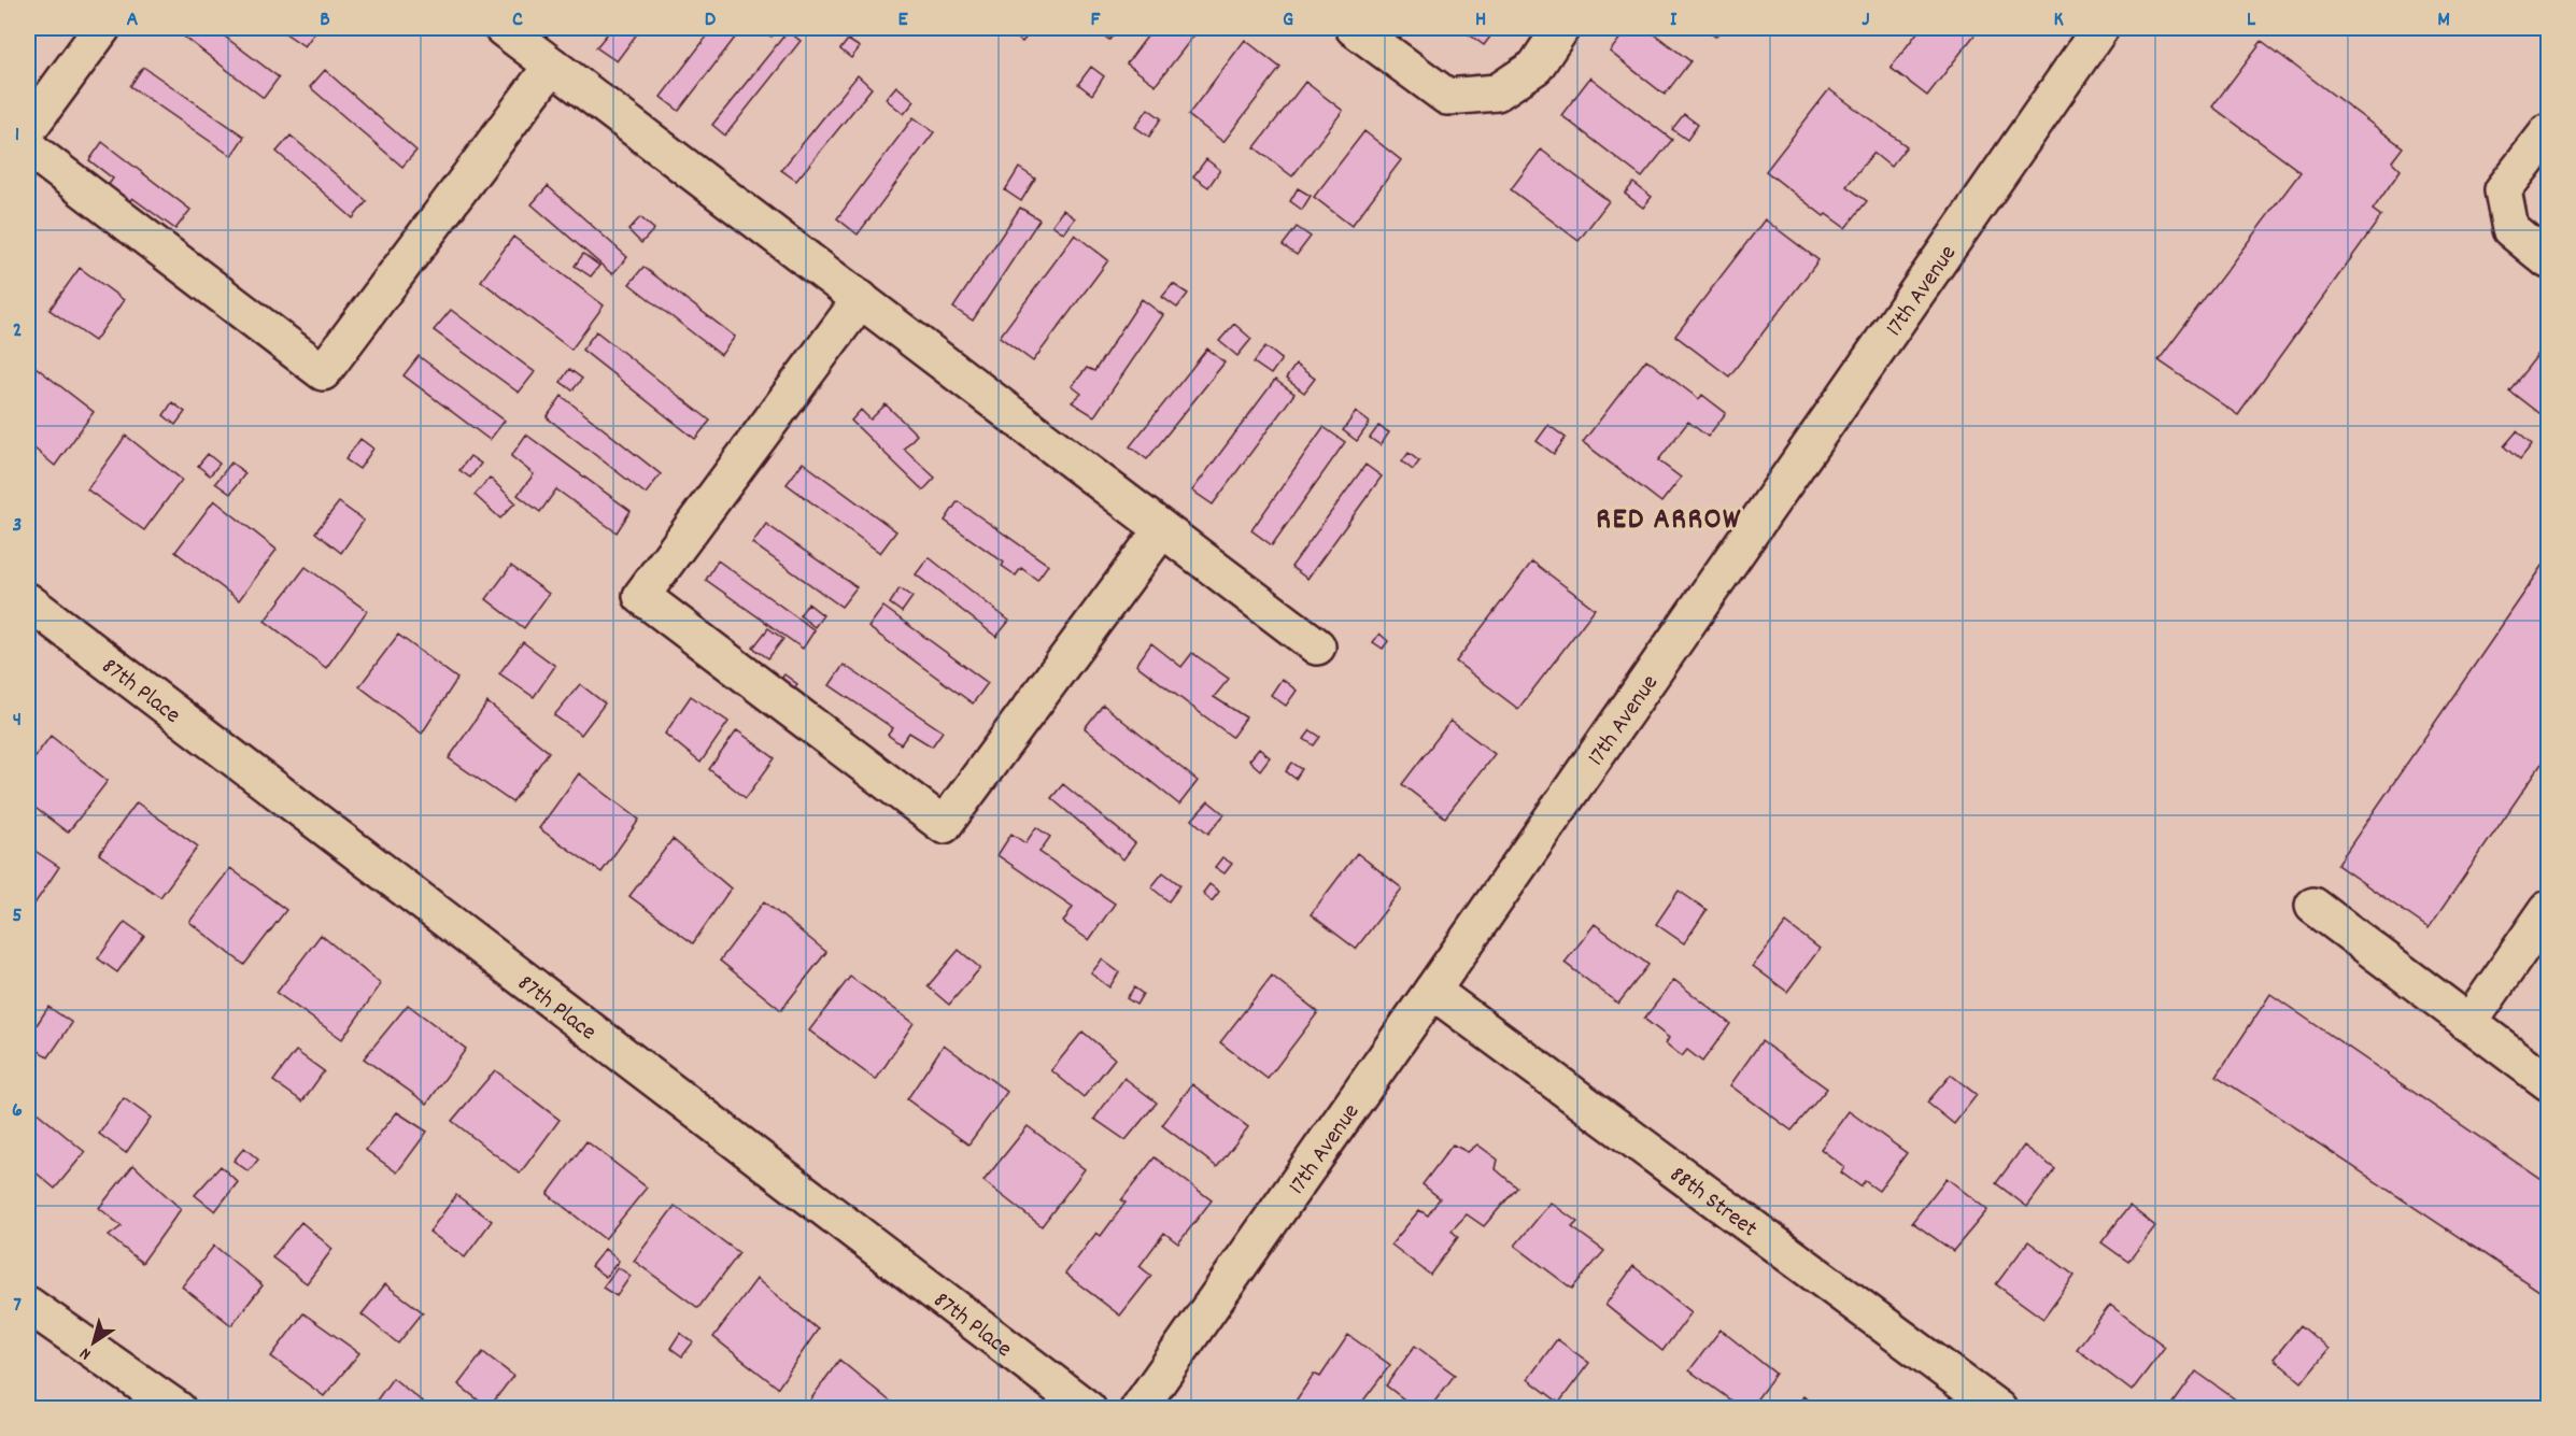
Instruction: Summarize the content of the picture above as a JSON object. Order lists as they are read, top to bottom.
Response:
{
  "streets": {
    "street": ["17th Avenue", "87th Place", "88th Street"]
  },
  "crossings": [
    ["17th Avenue", "88th Street"]
  ],
  "districts": ["RED ARROW"],
  "north": "bottom left",
  "grid": {
    "columns": [
      "A",
      "B",
      "C",
      "D",
      "E",
      "F",
      "G",
      "H",
      "I",
      "J",
      "K",
      "L",
      "M"
    ],
    "rows": [
      "1",
      "2",
      "3",
      "4",
      "5",
      "6",
      "7"
    ]
  }
}
